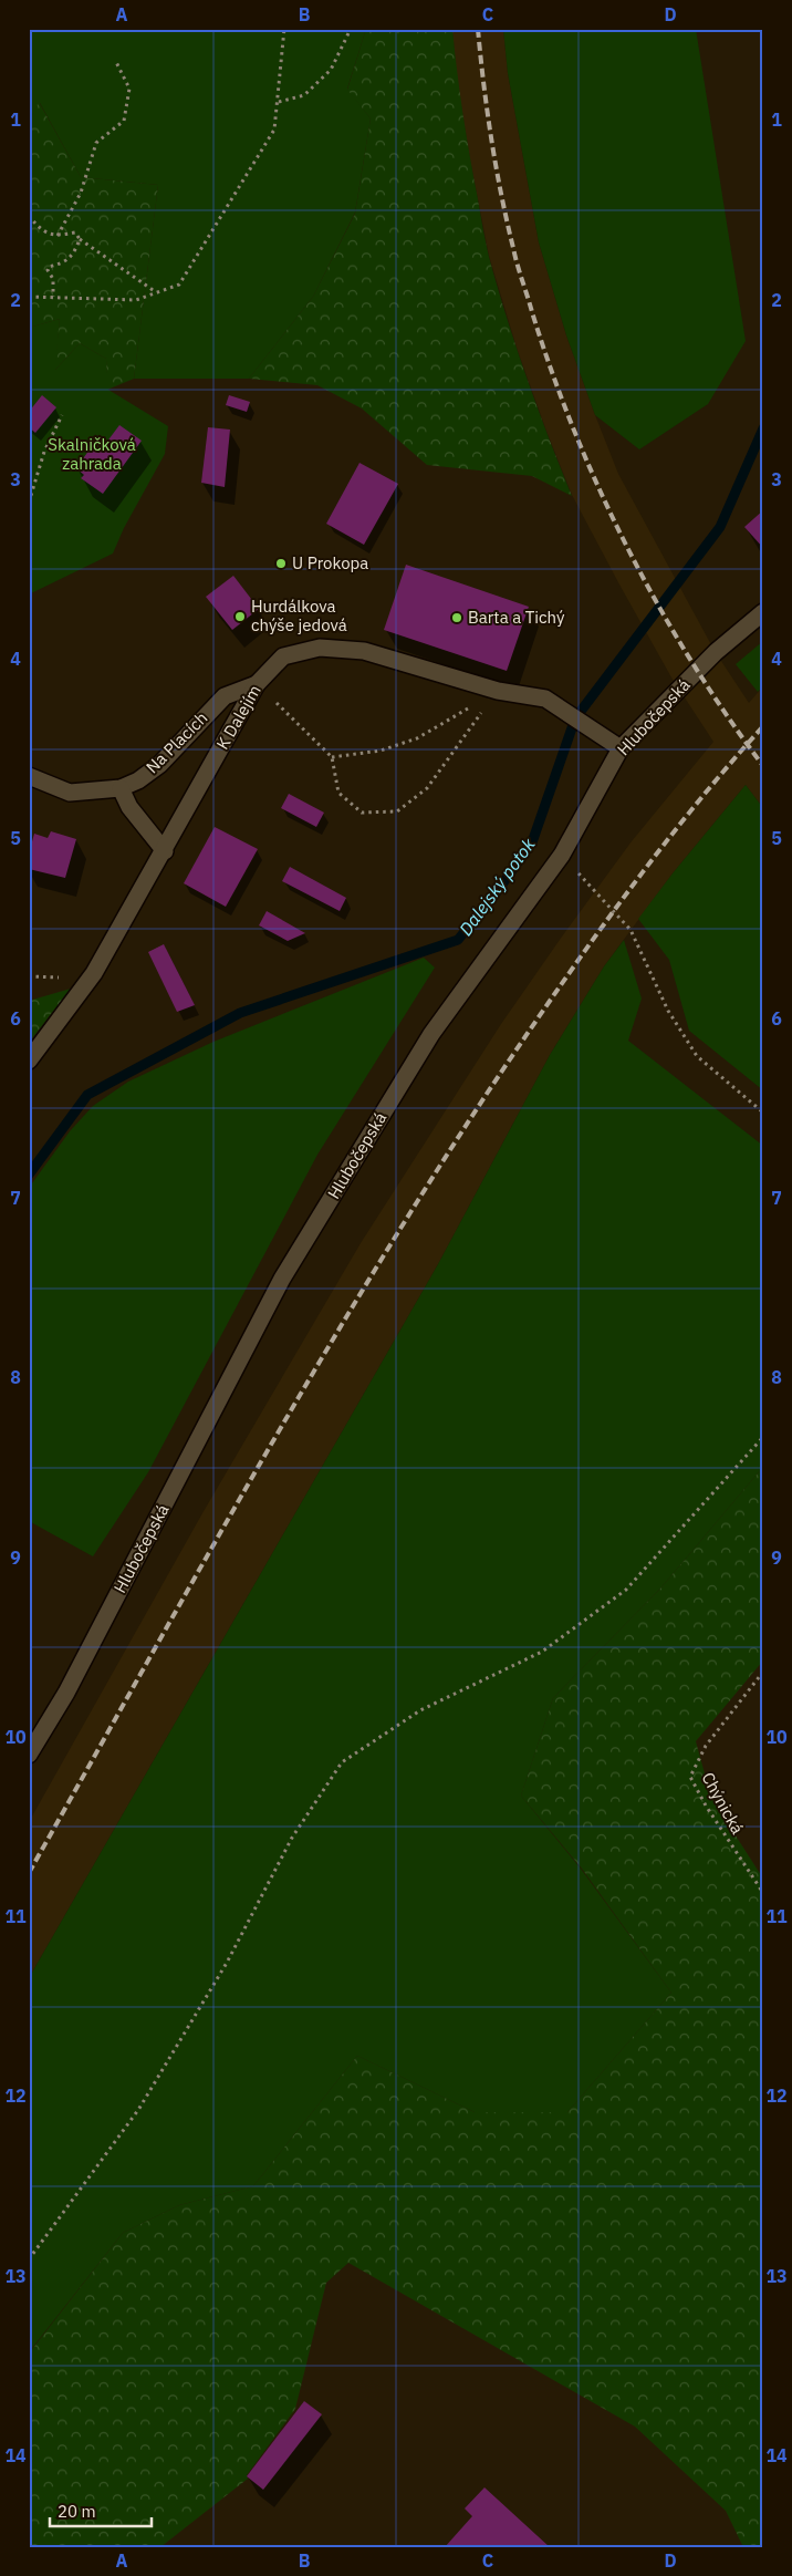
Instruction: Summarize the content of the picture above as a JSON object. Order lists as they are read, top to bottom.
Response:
{
  "streets": {
    "street": ["K Dalejím", "Hlubočepská", "Na Placích"],
    "path": ["Chýnická"]
  },
  "crossings": [
    ["K Dalejím", "Hlubočepská"],
    ["K Dalejím", "Na Placích"]
  ],
  "water": ["Dalejský potok"],
  "parks": ["Skalničková zahrada"],
  "places": ["U Prokopa", "Hurdálkova chýše jedová", "Barta a Tichý"],
  "scale_bar": "20 m",
  "grid": {
    "columns": [
      "A",
      "B",
      "C",
      "D"
    ],
    "rows": [
      "1",
      "2",
      "3",
      "4",
      "5",
      "6",
      "7",
      "8",
      "9",
      "10",
      "11",
      "12",
      "13",
      "14"
    ]
  }
}
